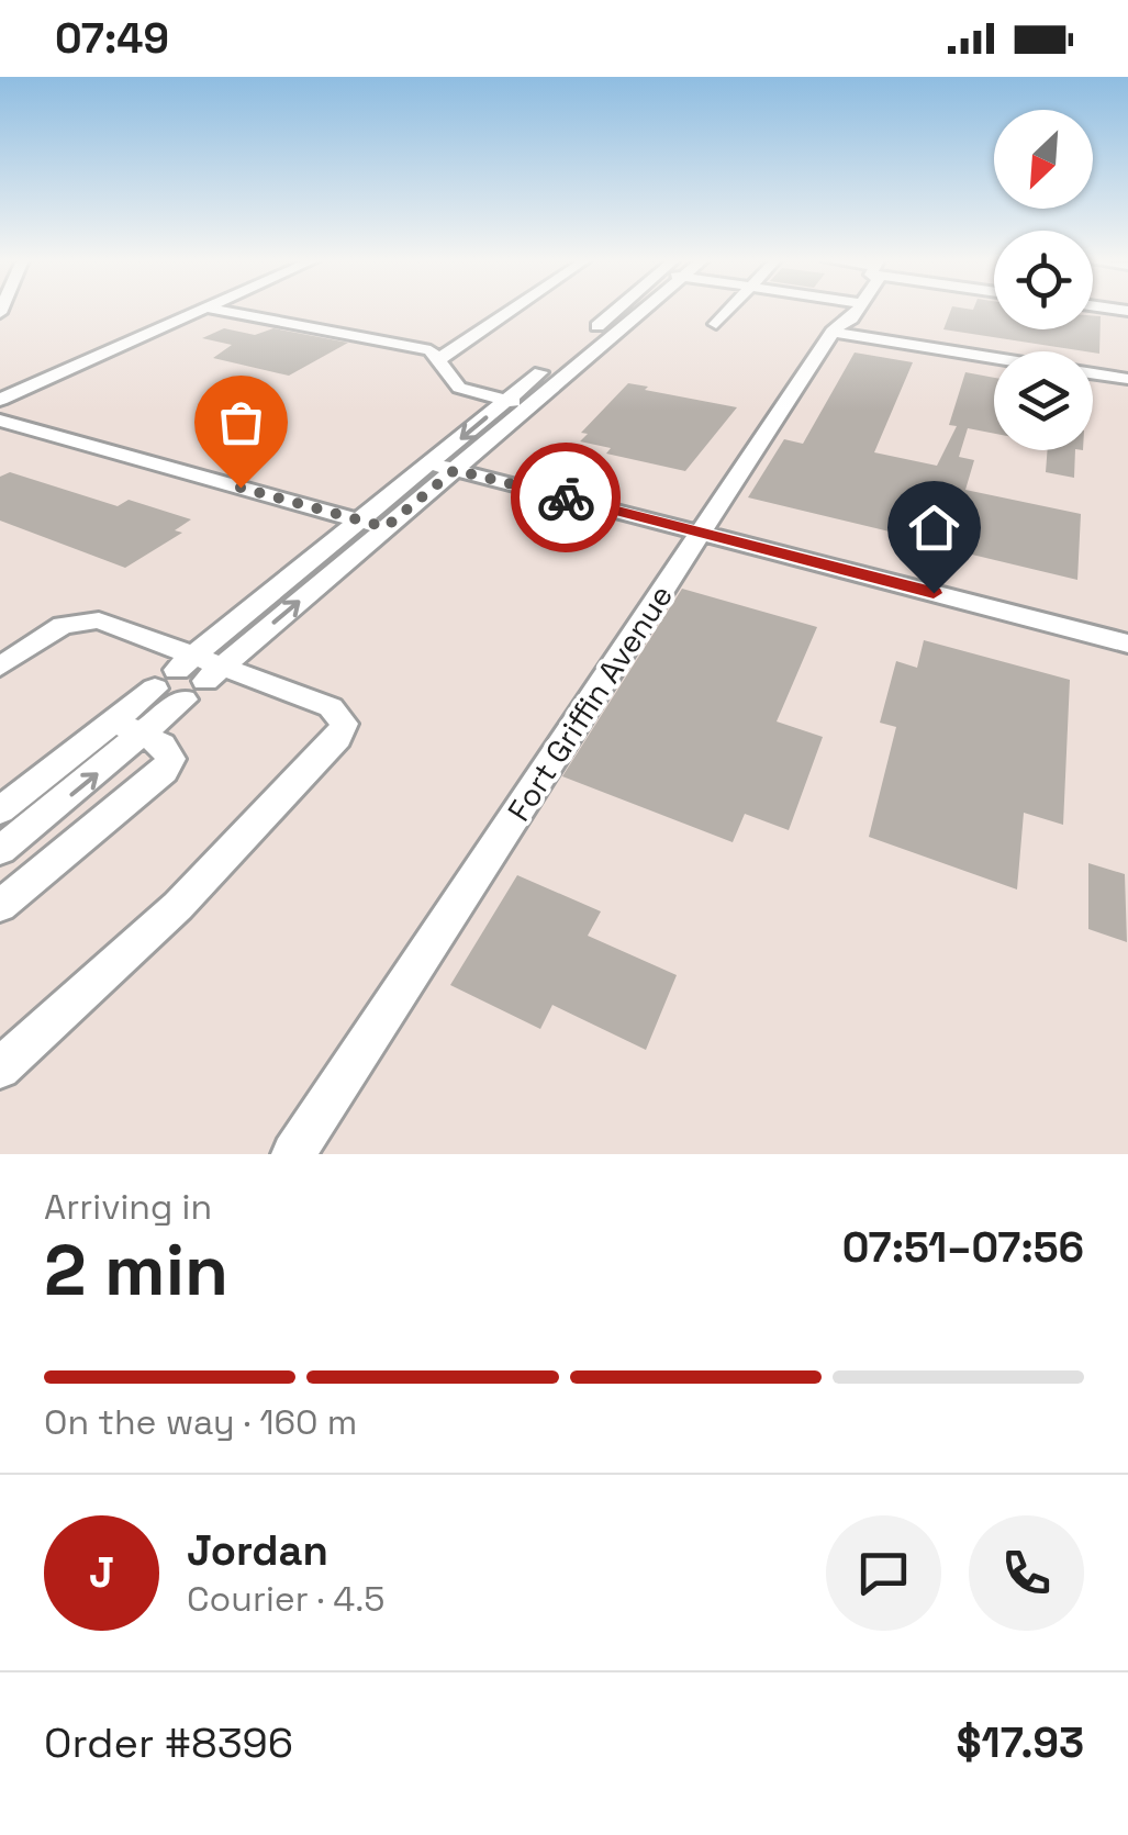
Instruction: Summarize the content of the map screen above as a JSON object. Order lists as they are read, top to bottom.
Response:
{
  "streets": {
    "street": ["Fort Griffin Avenue"]
  },
  "north": "bottom left",
  "page": {
    "status": "07:49",
    "heading": ["2 min", "Arriving in", "07:51–07:56"],
    "panel": [
      "Jordan",
      "Courier · 4.5",
      "Order #8396",
      "$17.93"
    ],
    "bar": "On the way · 160 m",
    "round": "J"
  }
}
